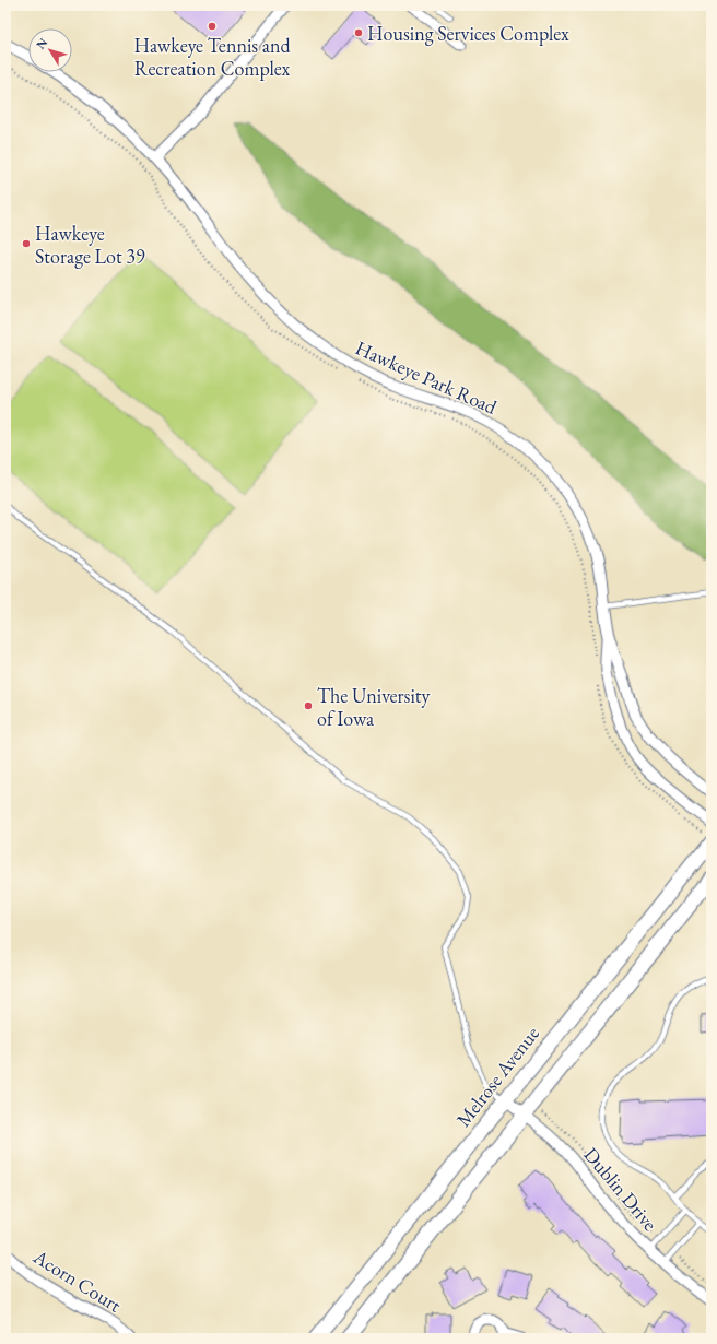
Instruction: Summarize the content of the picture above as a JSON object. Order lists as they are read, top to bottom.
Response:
{
  "streets": {
    "main road": ["Melrose Avenue"],
    "street": ["Hawkeye Park Road", "Dublin Drive", "Acorn Court"]
  },
  "crossings": [
    ["Melrose Avenue", "Dublin Drive"]
  ],
  "places": [
    "Hawkeye Tennis and Recreation Complex",
    "Housing Services Complex",
    "Hawkeye Storage Lot 39",
    "The University of Iowa"
  ],
  "north": "top left"
}
